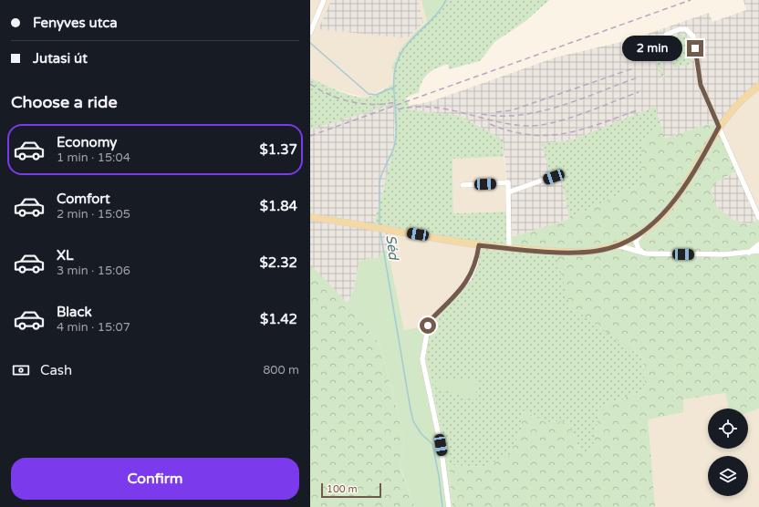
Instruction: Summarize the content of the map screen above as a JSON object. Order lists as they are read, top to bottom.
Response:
{
  "water": ["Séd"],
  "scale_bar": "100 m",
  "page": {
    "banner": ["Fenyves utca", "Jutasi út"],
    "bubble": "2 min",
    "heading": "Choose a ride",
    "list": [
      {
        "name": "Economy",
        "note": "1 min · 15:04",
        "value": "$1.37"
      },
      {
        "name": "Comfort",
        "note": "2 min · 15:05",
        "value": "$1.84"
      },
      {
        "name": "XL",
        "note": "3 min · 15:06",
        "value": "$2.32"
      },
      {
        "name": "Black",
        "note": "4 min · 15:07",
        "value": "$1.42"
      }
    ],
    "pay": ["Cash", "800 m"],
    "buttons": "Confirm",
    "scale": "100 m"
  }
}
